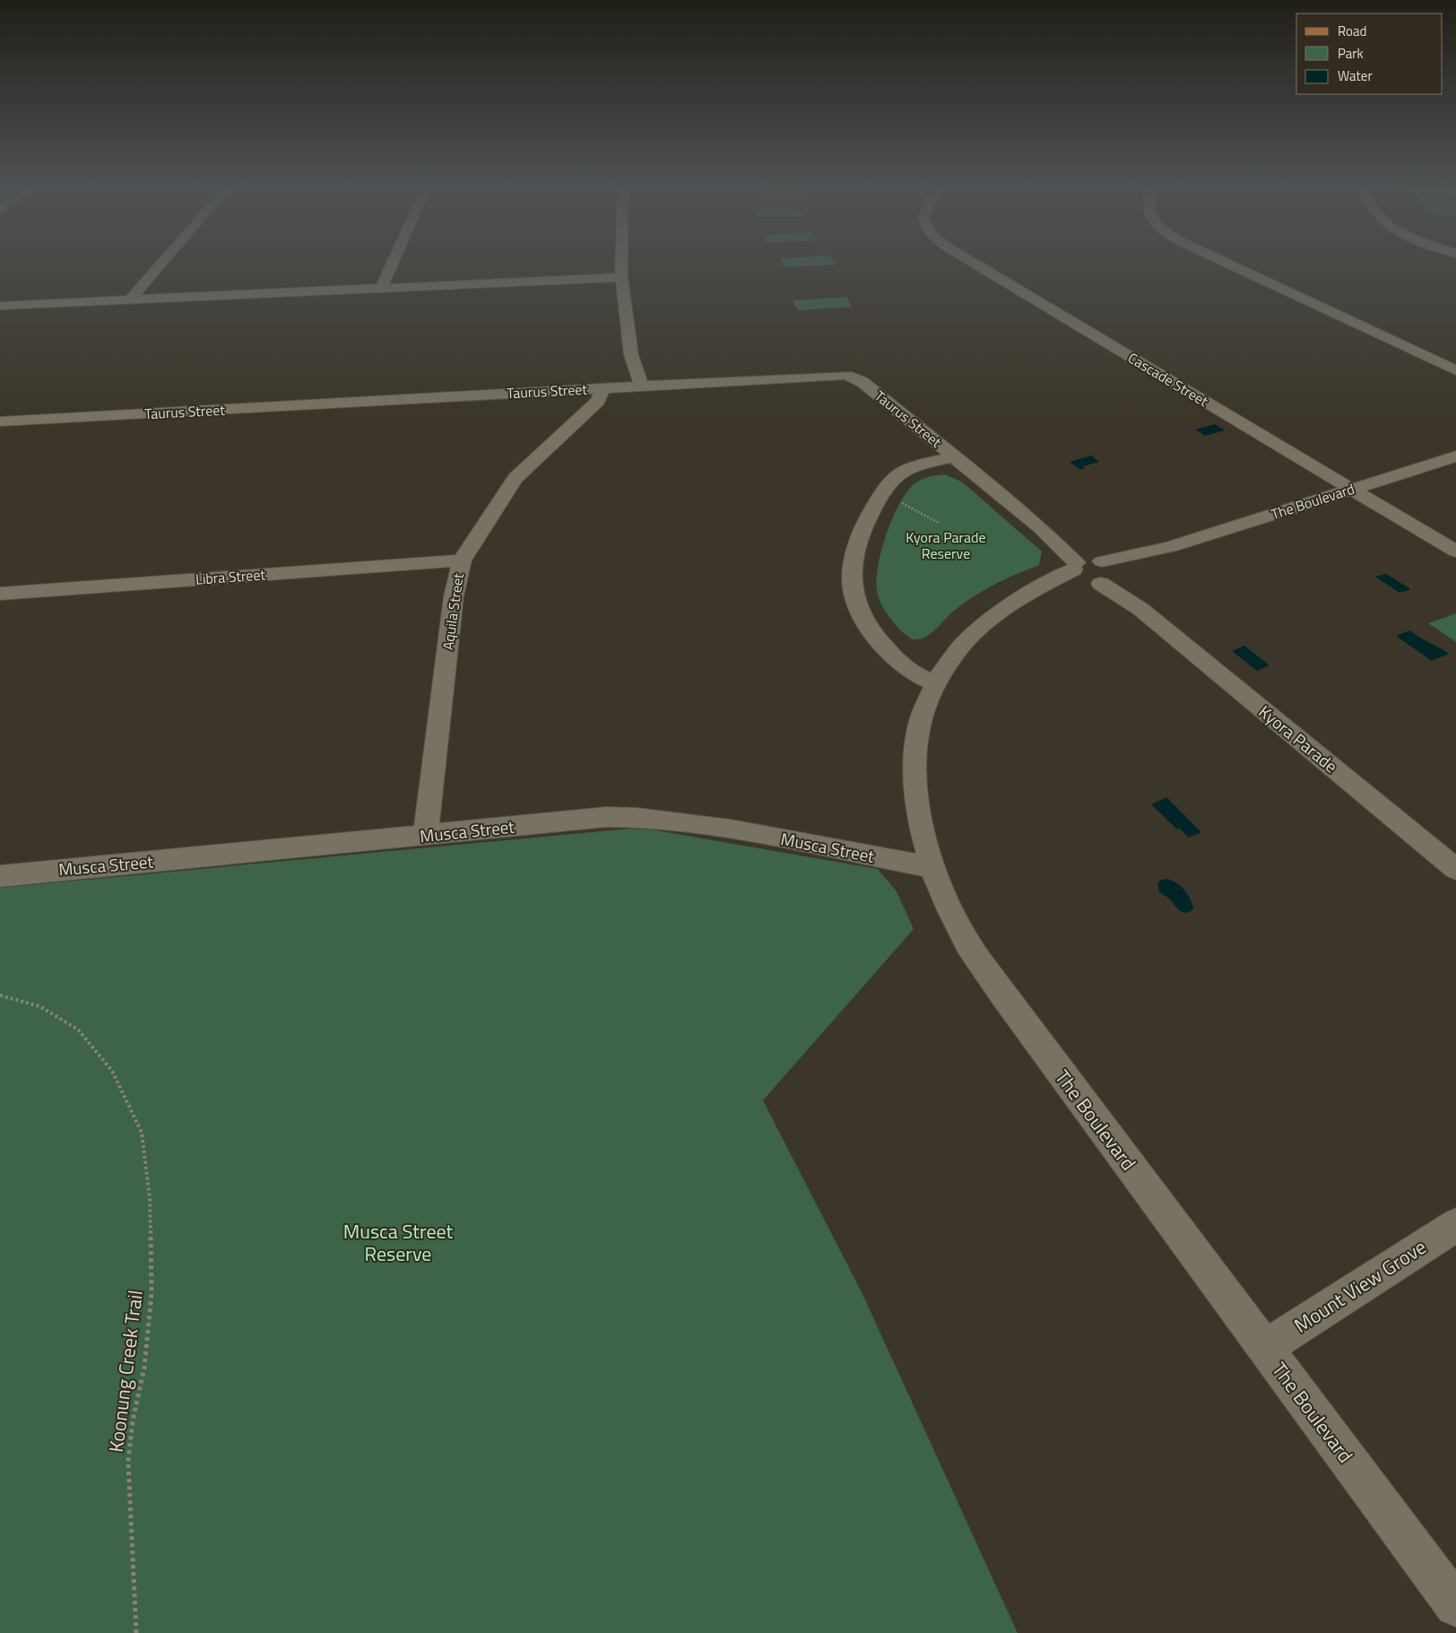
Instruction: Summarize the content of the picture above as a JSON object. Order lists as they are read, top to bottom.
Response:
{
  "streets": {
    "street": [
      "Cascade Street",
      "Taurus Street",
      "The Boulevard",
      "Libra Street",
      "Aquila Street",
      "Kyora Parade",
      "Musca Street",
      "Mount View Grove"
    ],
    "path": ["Koonung Creek Trail"]
  },
  "crossings": [
    ["Cascade Street", "The Boulevard"],
    ["Taurus Street", "The Boulevard"],
    ["Taurus Street", "Aquila Street"],
    ["Taurus Street", "Kyora Parade"],
    ["The Boulevard", "Kyora Parade"],
    ["The Boulevard", "Musca Street"],
    ["The Boulevard", "Mount View Grove"],
    ["Libra Street", "Aquila Street"],
    ["Aquila Street", "Musca Street"]
  ],
  "parks": ["Kyora Parade Reserve", "Musca Street Reserve"],
  "legend": ["Road", "Park", "Water"]
}
